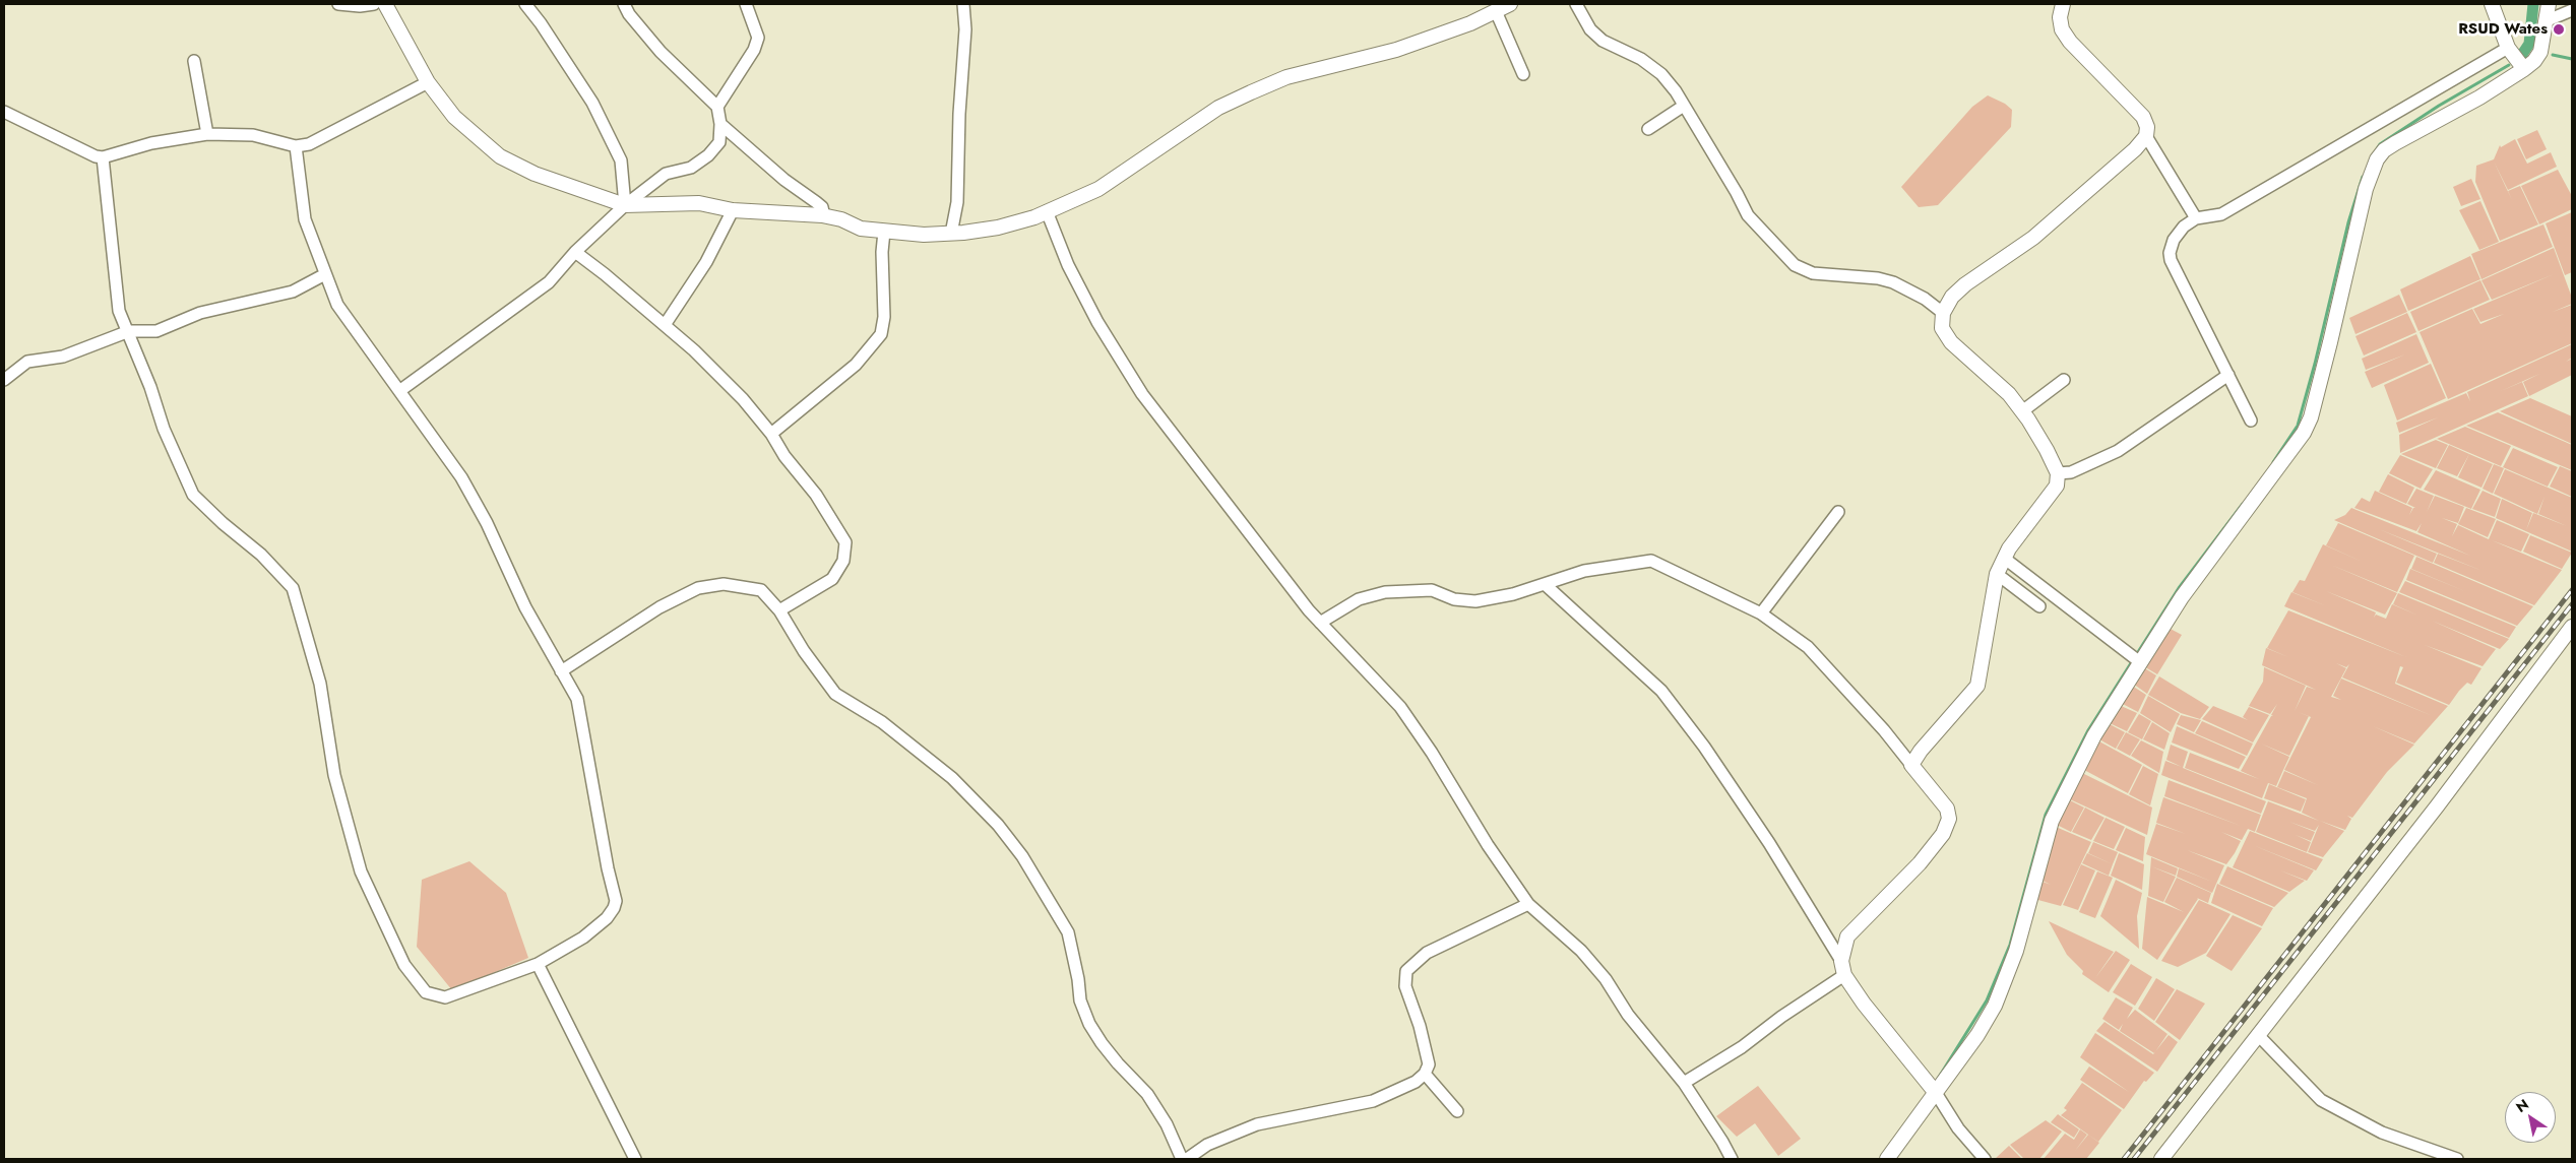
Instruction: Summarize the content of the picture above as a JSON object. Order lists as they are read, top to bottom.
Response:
{
  "places": ["RSUD Wates"],
  "north": "top left"
}
